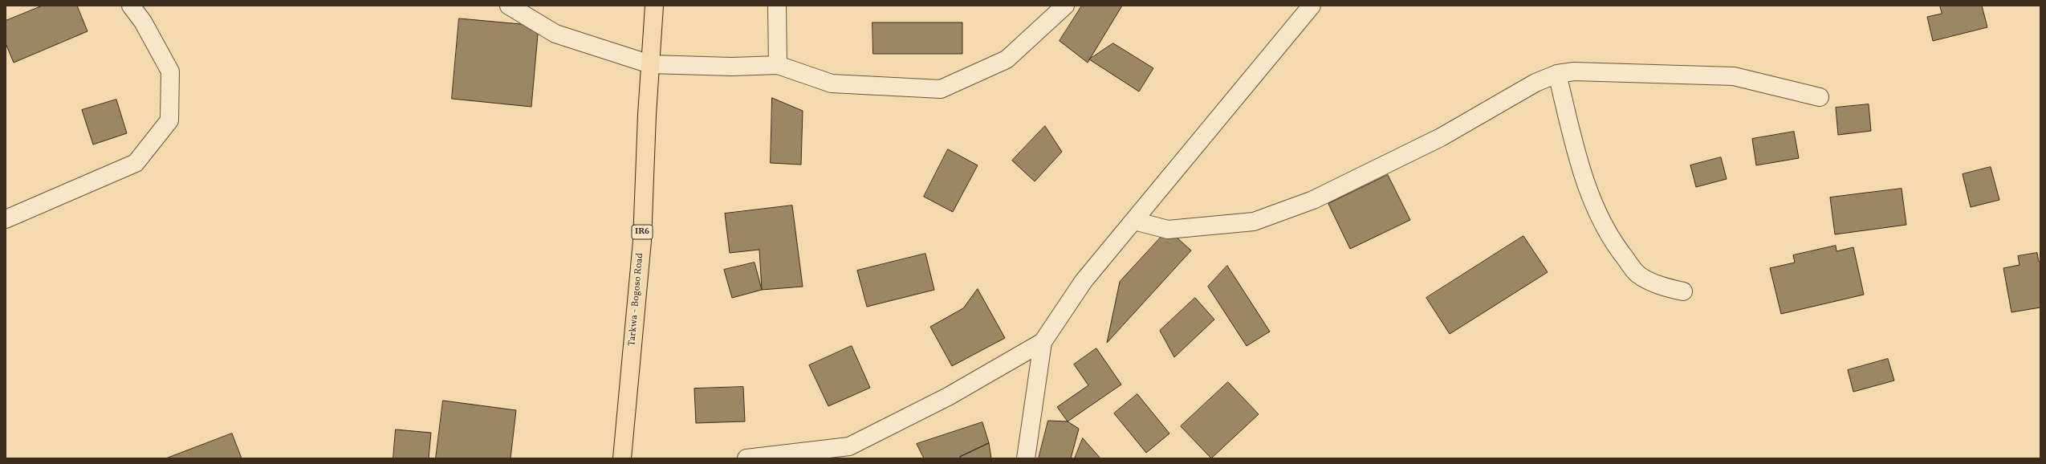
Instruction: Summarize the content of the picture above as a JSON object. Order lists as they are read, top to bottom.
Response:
{
  "streets": {
    "main road": ["IR6", "Tarkwa - Bogoso Road"]
  }
}
